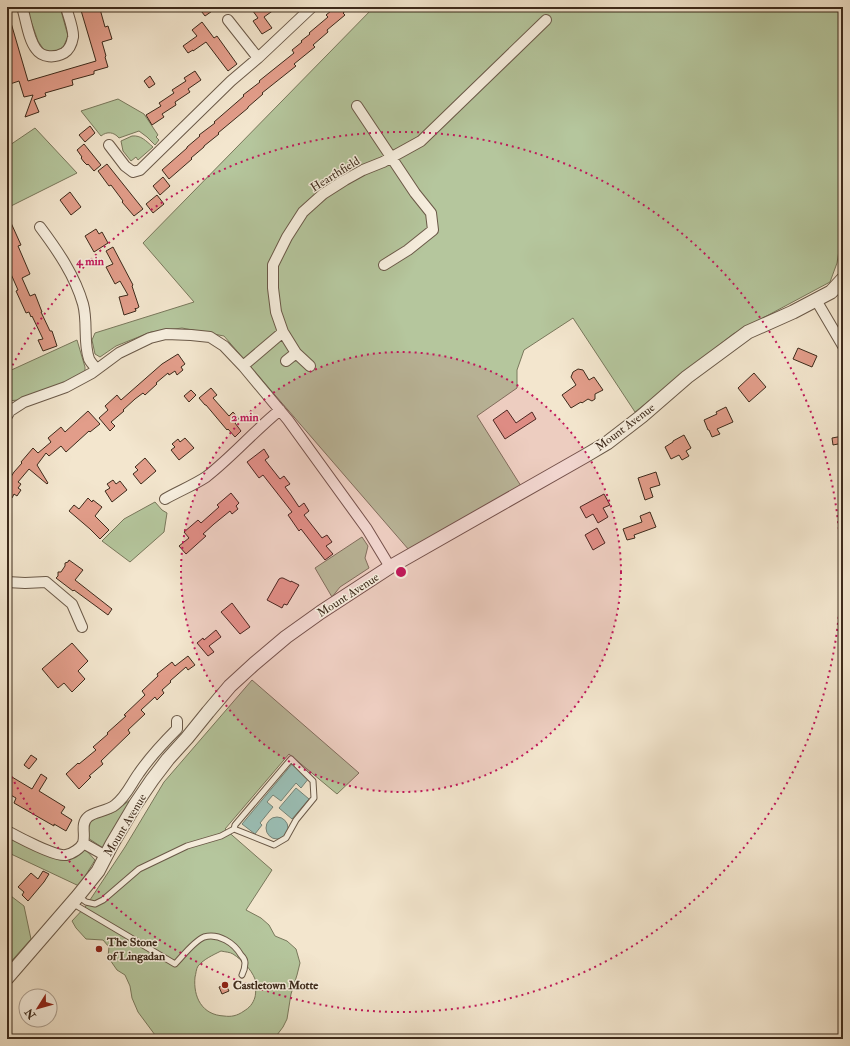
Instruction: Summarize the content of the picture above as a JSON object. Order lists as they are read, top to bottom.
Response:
{
  "streets": {
    "street": ["Hearthfield", "Mount Avenue"]
  },
  "places": ["The Stone of Lingadan", "Castletown Motte"],
  "north": "bottom left",
  "rings": ["4 min", "2 min"]
}
